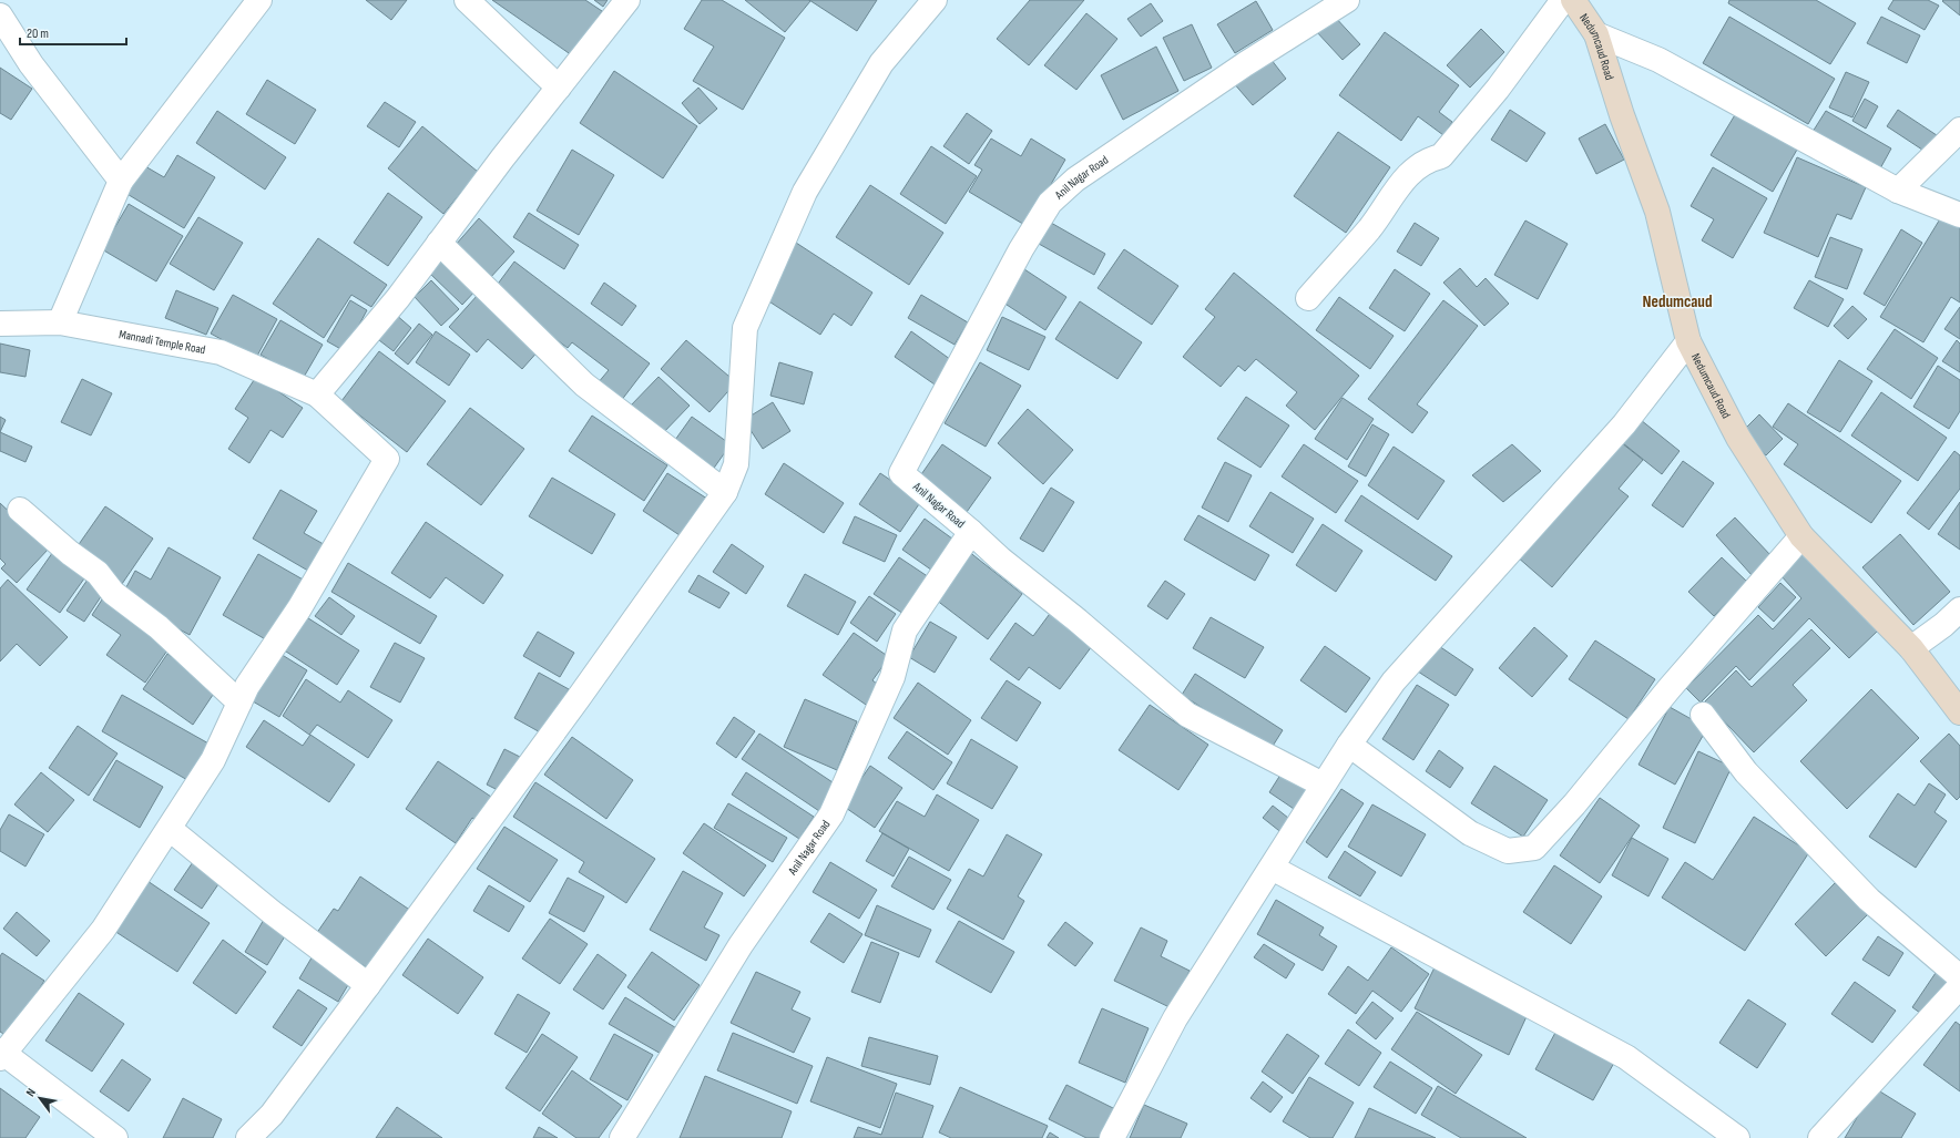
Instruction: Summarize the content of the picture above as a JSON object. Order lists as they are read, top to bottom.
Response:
{
  "streets": {
    "main road": ["Nedumcaud Road"],
    "street": ["Anil Nagar Road", "Mannadi Temple Road"]
  },
  "districts": ["Nedumcaud"],
  "scale_bar": "20 m",
  "north": "top left"
}
